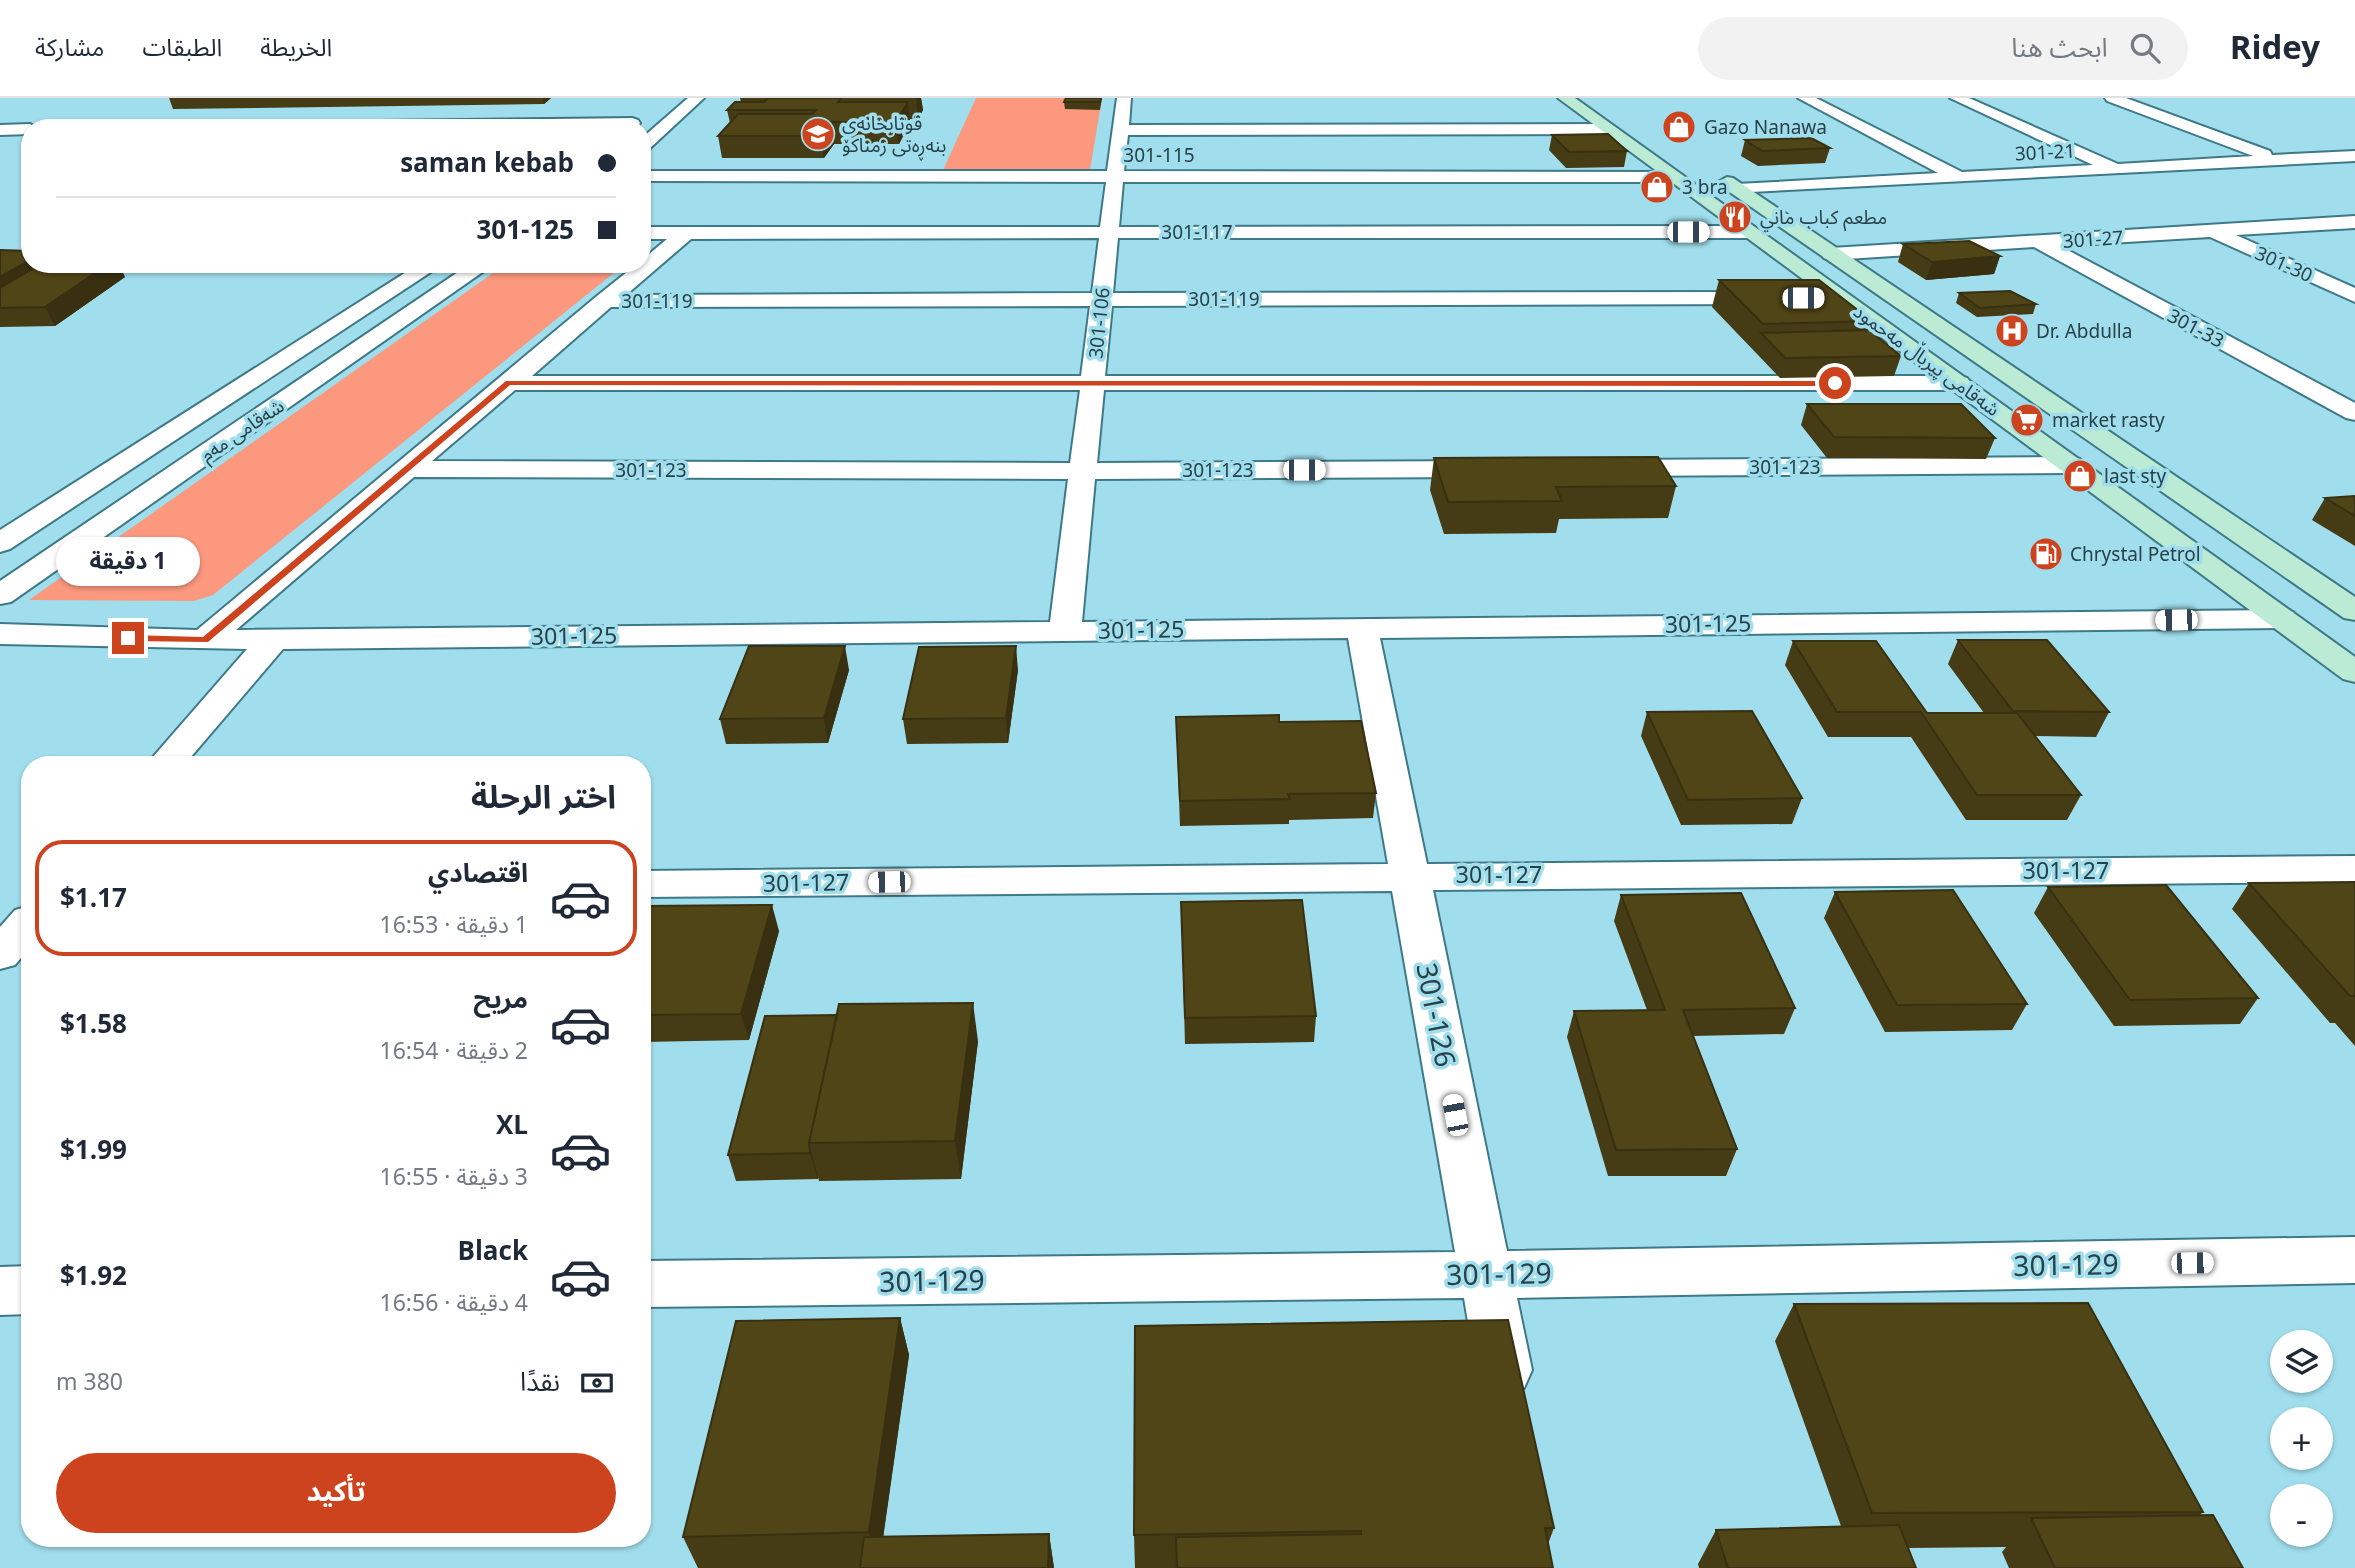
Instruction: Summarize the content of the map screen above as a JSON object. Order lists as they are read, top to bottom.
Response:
{
  "streets": {
    "main road": ["شەقامی پیرباڵ مەحمود"],
    "street": [
      "301-21",
      "301-115",
      "301-117",
      "301-27",
      "301-30",
      "301-119",
      "301-106",
      "301-33",
      "شەقامی مەم",
      "301-123",
      "301-125",
      "301-127",
      "301-126",
      "301-129"
    ]
  },
  "crossings": [
    ["301-21", "شەقامی پیرباڵ مەحمود"],
    ["301-115", "301-106"],
    ["301-115", "شەقامی پیرباڵ مەحمود"],
    ["301-117", "301-106"],
    ["301-117", "شەقامی پیرباڵ مەحمود"],
    ["301-27", "301-30"],
    ["301-27", "301-33"],
    ["301-27", "شەقامی پیرباڵ مەحمود"],
    ["301-119", "301-106"],
    ["301-119", "شەقامی پیرباڵ مەحمود"],
    ["301-106", "301-123"],
    ["301-106", "301-125"],
    ["شەقامی پیرباڵ مەحمود", "301-123"],
    ["شەقامی پیرباڵ مەحمود", "301-125"],
    ["301-125", "301-126"],
    ["301-127", "301-126"],
    ["301-126", "301-129"]
  ],
  "places": {
    "shop": ["Gazo Nanawa", "3 bra", "last sty"],
    "school or university": ["قوتابخانەی بنەڕەتی زمناکۆ"],
    "restaurant": ["مطعم كباب ماني"],
    "hospital": ["Dr. Abdulla"],
    "supermarket": ["market rasty"],
    "fuel station": ["Chrystal Petrol"]
  },
  "page": {
    "header": "Ridey",
    "search": "ابحث هنا",
    "nav": ["الخريطة", "الطبقات", "مشاركة"],
    "banner": ["saman kebab", "301-125"],
    "bubble": "1 دقيقة",
    "heading": "اختر الرحلة",
    "list": [
      {
        "name": "اقتصادي",
        "note": "1 دقيقة · 16:53",
        "value": "$1.17"
      },
      {
        "name": "مريح",
        "note": "2 دقيقة · 16:54",
        "value": "$1.58"
      },
      {
        "name": "XL",
        "note": "3 دقيقة · 16:55",
        "value": "$1.99"
      },
      {
        "name": "Black",
        "note": "4 دقيقة · 16:56",
        "value": "$1.92"
      }
    ],
    "map_buttons": ["+", "−"],
    "pay": ["نقدًا", "380 m"],
    "buttons": "تأكيد"
  }
}
